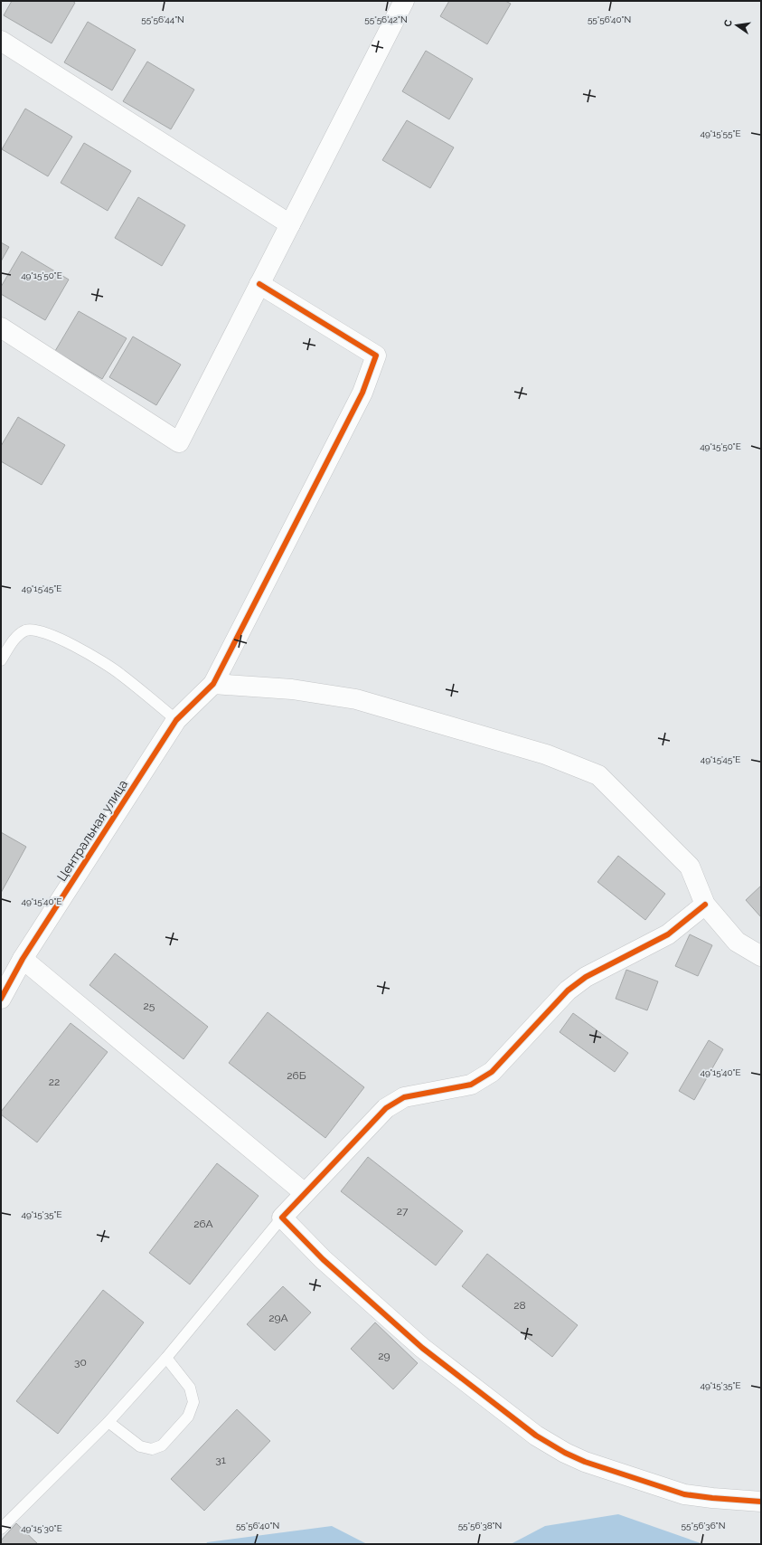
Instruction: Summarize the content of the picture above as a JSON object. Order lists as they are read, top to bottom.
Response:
{
  "streets": {
    "street": ["Центральная улица"]
  },
  "house_numbers": [
    "25",
    "26Б",
    "22",
    "27",
    "26А",
    "28",
    "29А",
    "29",
    "30",
    "31"
  ],
  "north": "left",
  "coordinates": [
    "55°56'44\"N",
    "55°56'42\"N",
    "55°56'40\"N",
    "49°15'55\"E",
    "49°15'50\"E",
    "49°15'45\"E",
    "49°15'40\"E",
    "49°15'35\"E",
    "55°56'38\"N",
    "55°56'36\"N",
    "49°15'30\"E"
  ]
}
